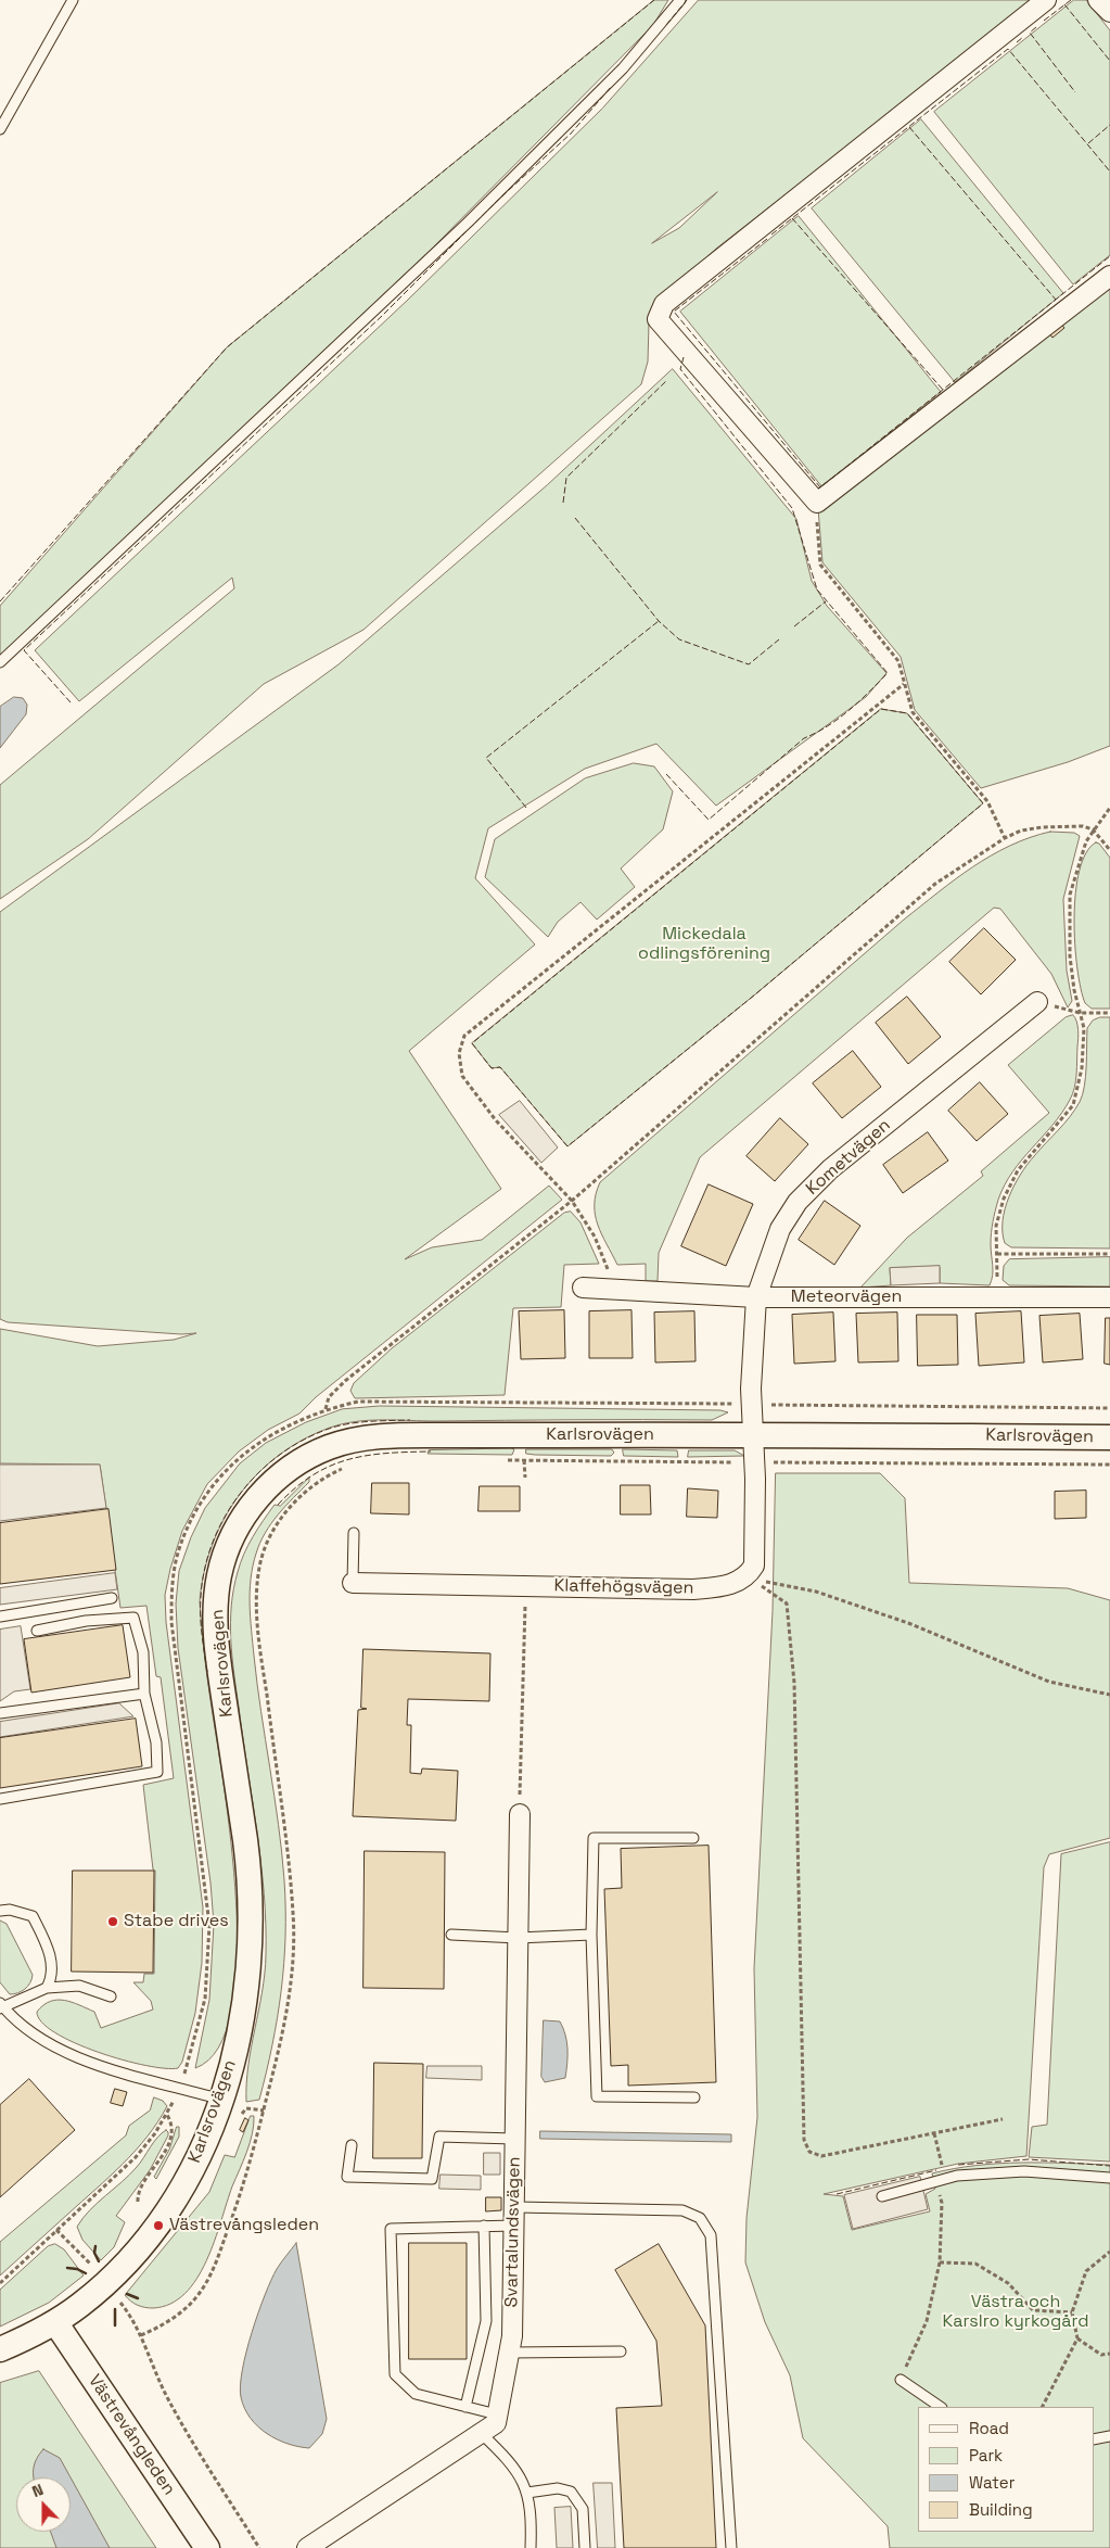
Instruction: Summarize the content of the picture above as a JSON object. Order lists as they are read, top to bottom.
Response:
{
  "streets": {
    "street": [
      "Kometvägen",
      "Meteorvägen",
      "Karlsrovägen",
      "Klaffehögsvägen",
      "Svartalundsvägen",
      "Västrevångleden"
    ]
  },
  "crossings": [
    ["Kometvägen", "Meteorvägen"],
    ["Kometvägen", "Karlsrovägen"],
    ["Karlsrovägen", "Västrevångleden"]
  ],
  "parks": ["Mickedala odlingsförening", "Västra och Karslro kyrkogård"],
  "places": ["Stabe drives", "Västrevångsleden"],
  "legend": [
    "Road",
    "Park",
    "Water",
    "Building"
  ],
  "north": "top"
}
